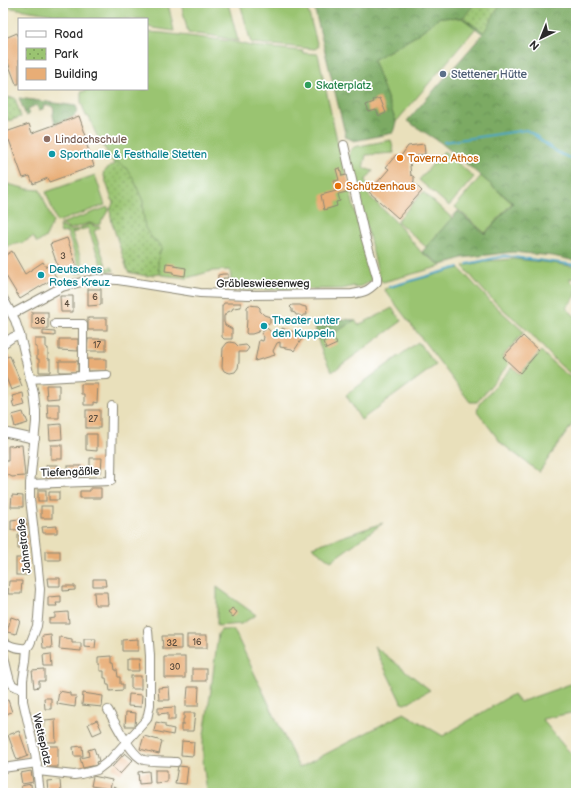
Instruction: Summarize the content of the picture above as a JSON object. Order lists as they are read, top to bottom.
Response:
{
  "streets": {
    "street": [
      "Gräbleswiesenweg",
      "Tiefengäßle",
      "Jahnstraße",
      "Wetteplatz"
    ]
  },
  "crossings": [
    ["Gräbleswiesenweg", "Jahnstraße"],
    ["Tiefengäßle", "Jahnstraße"],
    ["Jahnstraße", "Wetteplatz"]
  ],
  "places": [
    "Stettener Hütte",
    "Skaterplatz",
    "Lindachschule",
    "Sporthalle & Festhalle Stetten",
    "Taverna Athos",
    "Schützenhaus",
    "Deutsches Rotes Kreuz",
    "Theater unter den Kuppeln"
  ],
  "house_numbers": [
    "3",
    "6",
    "4",
    "36",
    "17",
    "27",
    "16",
    "32",
    "30"
  ],
  "legend": ["Road", "Park", "Building"],
  "north": "bottom left"
}
